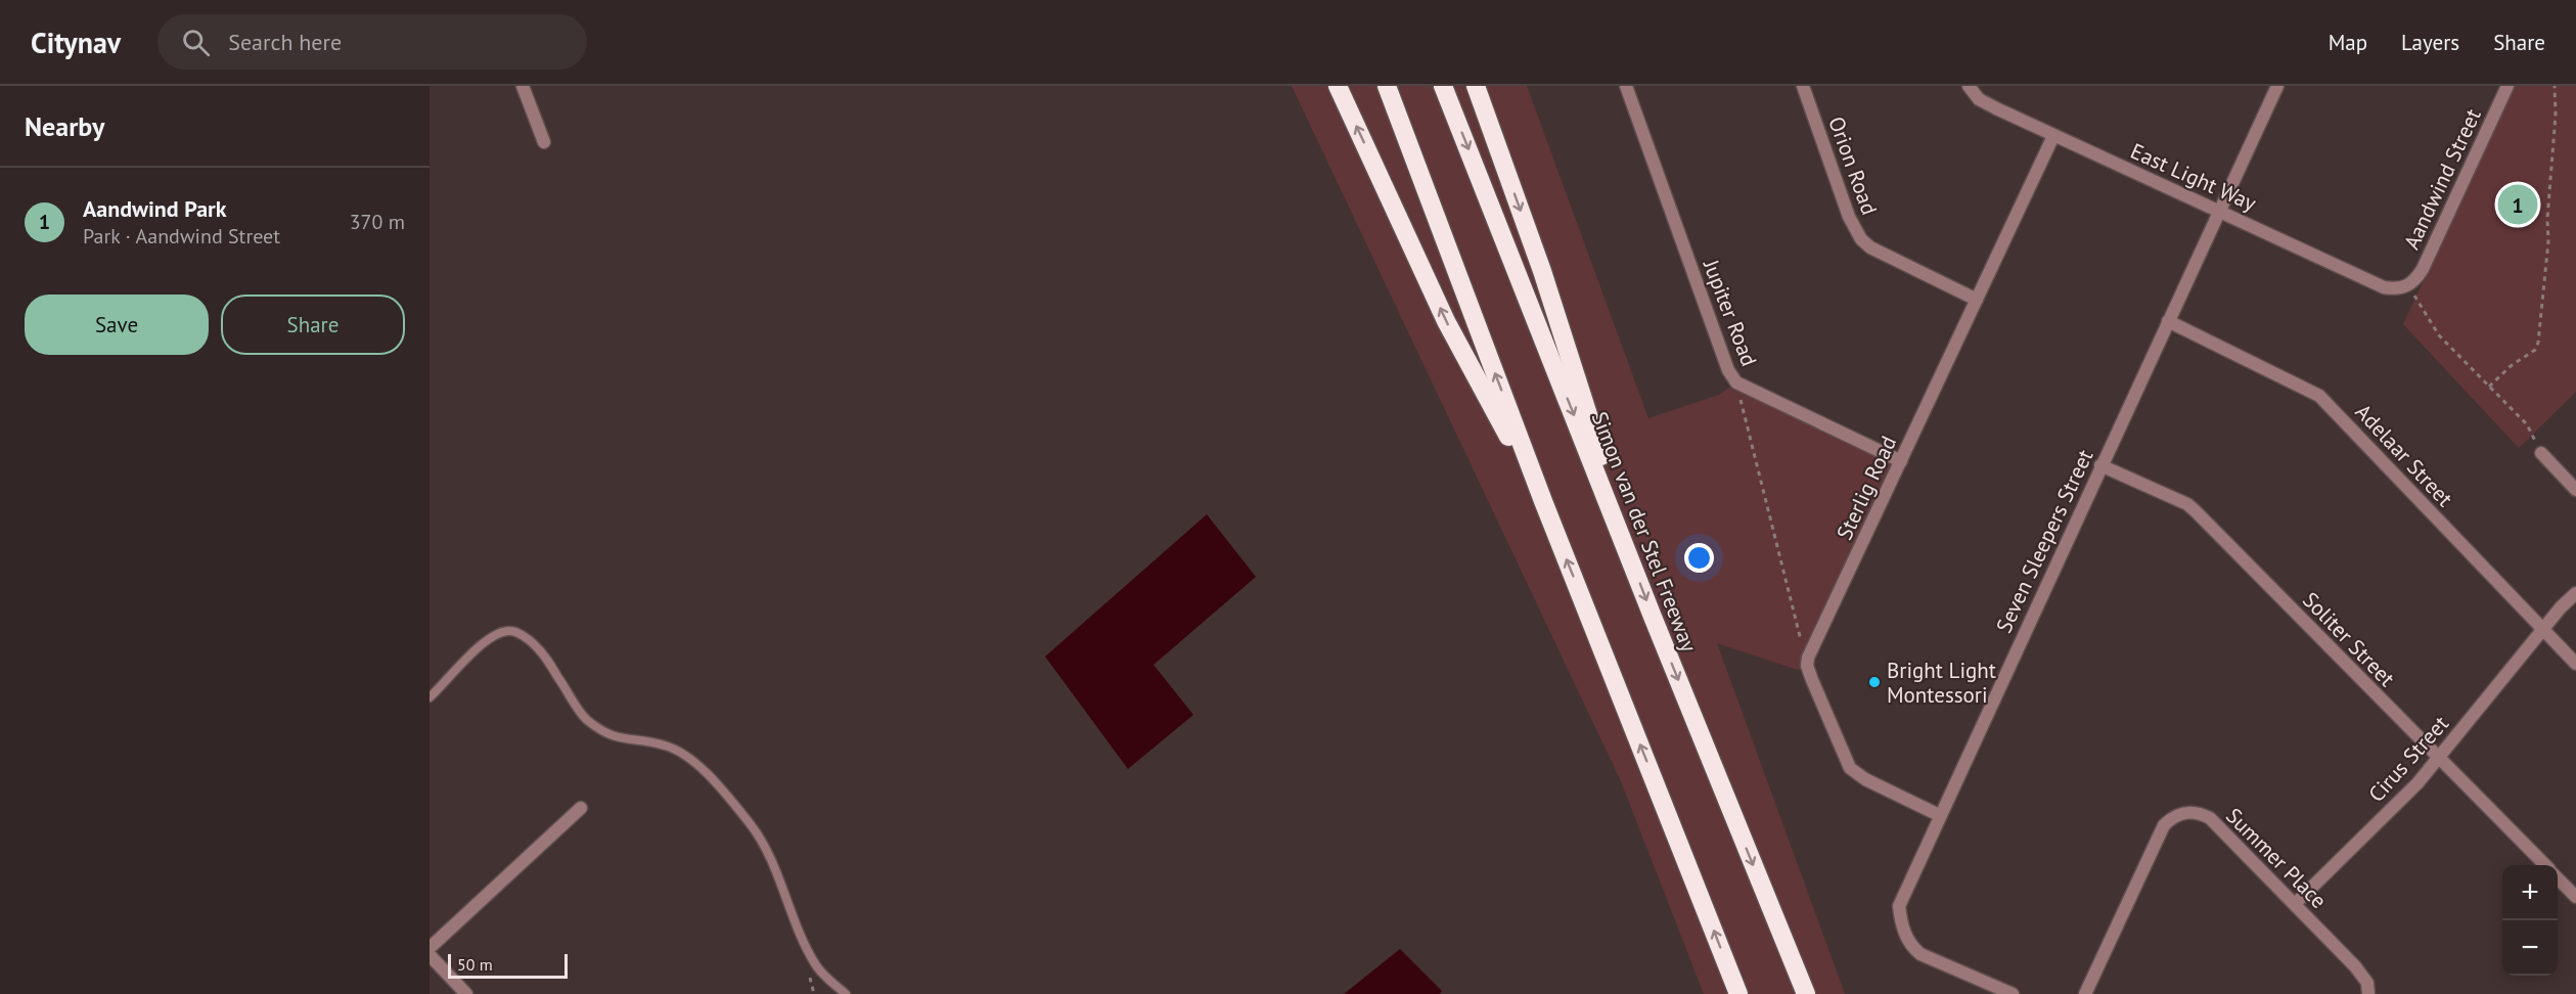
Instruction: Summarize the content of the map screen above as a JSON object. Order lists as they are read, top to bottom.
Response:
{
  "streets": {
    "highway": ["Simon van der Stel Freeway"],
    "street": [
      "Orion Road",
      "East Light Way",
      "Aandwind Street",
      "Jupiter Road",
      "Adelaar Street",
      "Sterlig Road",
      "Seven Sleepers Street",
      "Soliter Street",
      "Cirus Street",
      "Summer Place"
    ]
  },
  "crossings": [
    ["Orion Road", "Sterlig Road"],
    ["East Light Way", "Aandwind Street"],
    ["East Light Way", "Sterlig Road"],
    ["East Light Way", "Seven Sleepers Street"],
    ["Jupiter Road", "Sterlig Road"],
    ["Adelaar Street", "Seven Sleepers Street"],
    ["Adelaar Street", "Cirus Street"],
    ["Seven Sleepers Street", "Soliter Street"],
    ["Soliter Street", "Cirus Street"],
    ["Cirus Street", "Summer Place"]
  ],
  "places": ["Bright Light Montessori"],
  "scale_bar": "50 m",
  "page": {
    "header": "Citynav",
    "search": "Search here",
    "nav": ["Map", "Layers", "Share"],
    "heading": "Nearby",
    "list": [
      {
        "mark": "1",
        "name": "Aandwind Park",
        "note": "Park · Aandwind Street",
        "value": "370 m"
      }
    ],
    "pins": "1",
    "buttons": ["Save", "Share"],
    "map_buttons": ["+", "−"],
    "scale": "50 m"
  }
}
